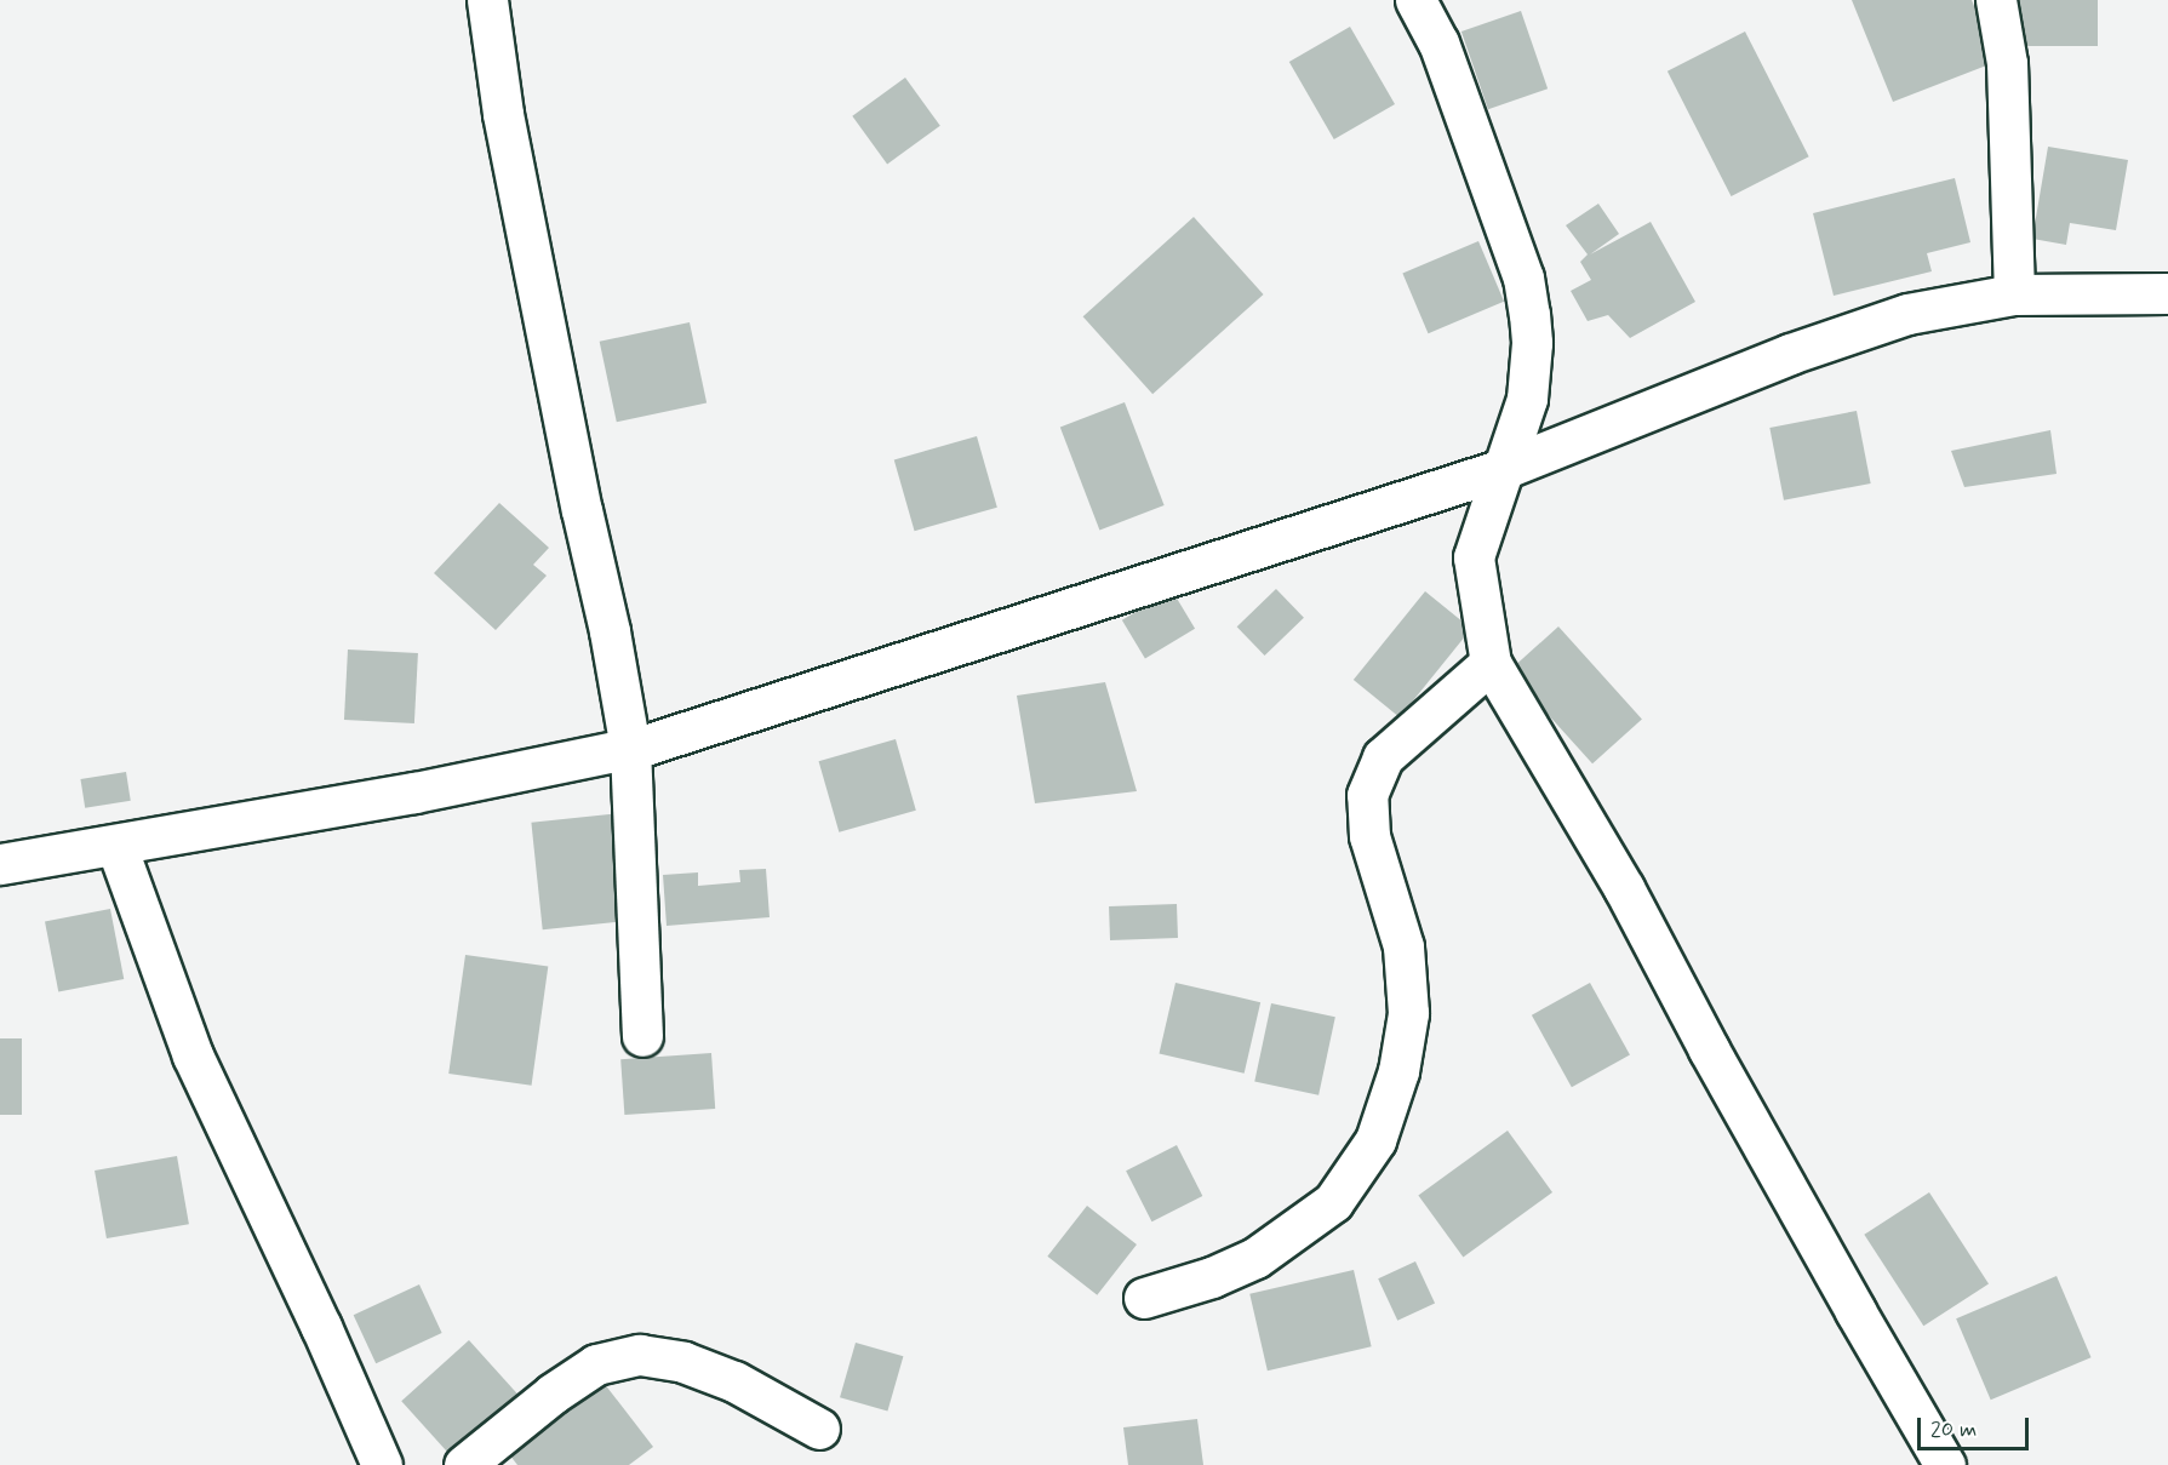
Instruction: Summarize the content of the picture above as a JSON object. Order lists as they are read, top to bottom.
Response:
{
  "scale_bar": "20 m"
}
